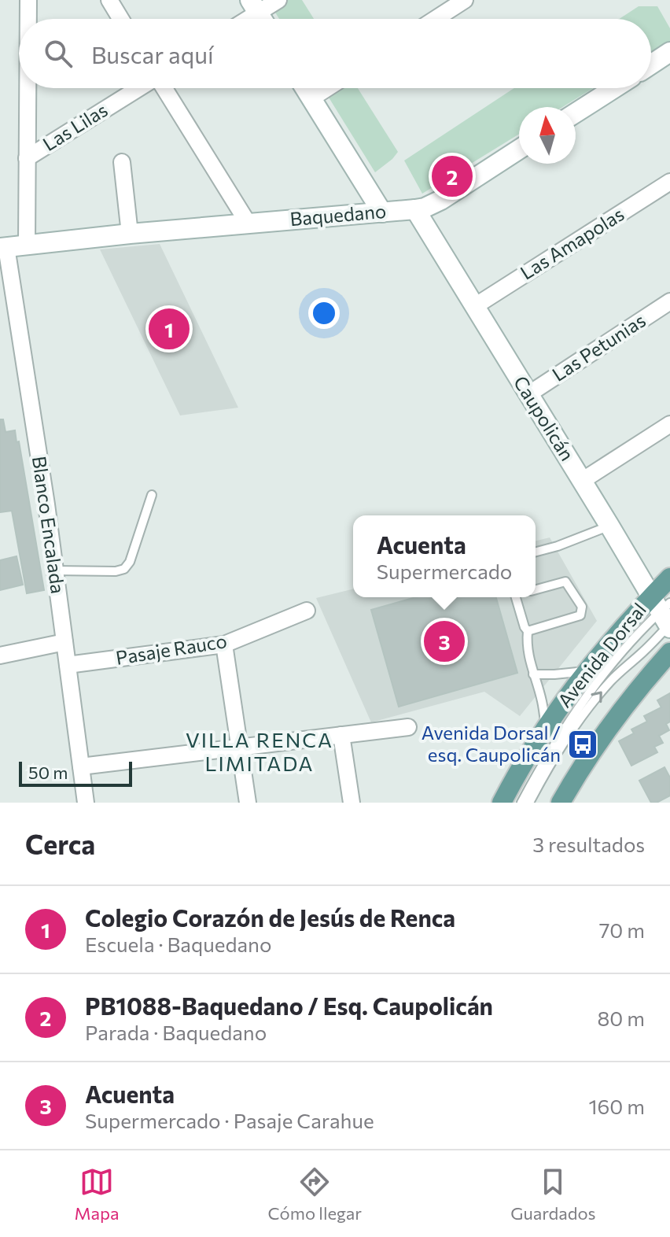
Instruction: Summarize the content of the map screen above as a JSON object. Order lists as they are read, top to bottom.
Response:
{
  "streets": {
    "main road": ["Avenida Dorsal"],
    "street": [
      "Las Lilas",
      "Baquedano",
      "Las Amapolas",
      "Las Petunias",
      "Caupolicán",
      "Blanco Encalada",
      "Pasaje Rauco"
    ]
  },
  "crossings": [
    ["Baquedano", "Caupolicán"],
    ["Baquedano", "Blanco Encalada"],
    ["Las Amapolas", "Caupolicán"],
    ["Las Petunias", "Caupolicán"],
    ["Caupolicán", "Avenida Dorsal"],
    ["Blanco Encalada", "Pasaje Rauco"]
  ],
  "districts": ["VILLA RENCA LIMITADA"],
  "places": {
    "bus stop": ["Avenida Dorsal / esq. Caupolicán"]
  },
  "scale_bar": "50 m",
  "north": "top",
  "page": {
    "search": "Buscar aquí",
    "pins": ["2", "1", "3"],
    "popup": ["Acuenta", "Supermercado"],
    "scale": "50 m",
    "heading": ["Cerca", "3 resultados"],
    "list": [
      {
        "mark": "1",
        "name": "Colegio Corazón de Jesús de Renca",
        "note": "Escuela · Baquedano",
        "value": "70 m"
      },
      {
        "mark": "2",
        "name": "PB1088-Baquedano / Esq. Caupolicán",
        "note": "Parada · Baquedano",
        "value": "80 m"
      },
      {
        "mark": "3",
        "name": "Acuenta",
        "note": "Supermercado · Pasaje Carahue",
        "value": "160 m"
      }
    ],
    "nav": ["Mapa", "Cómo llegar", "Guardados"]
  }
}
